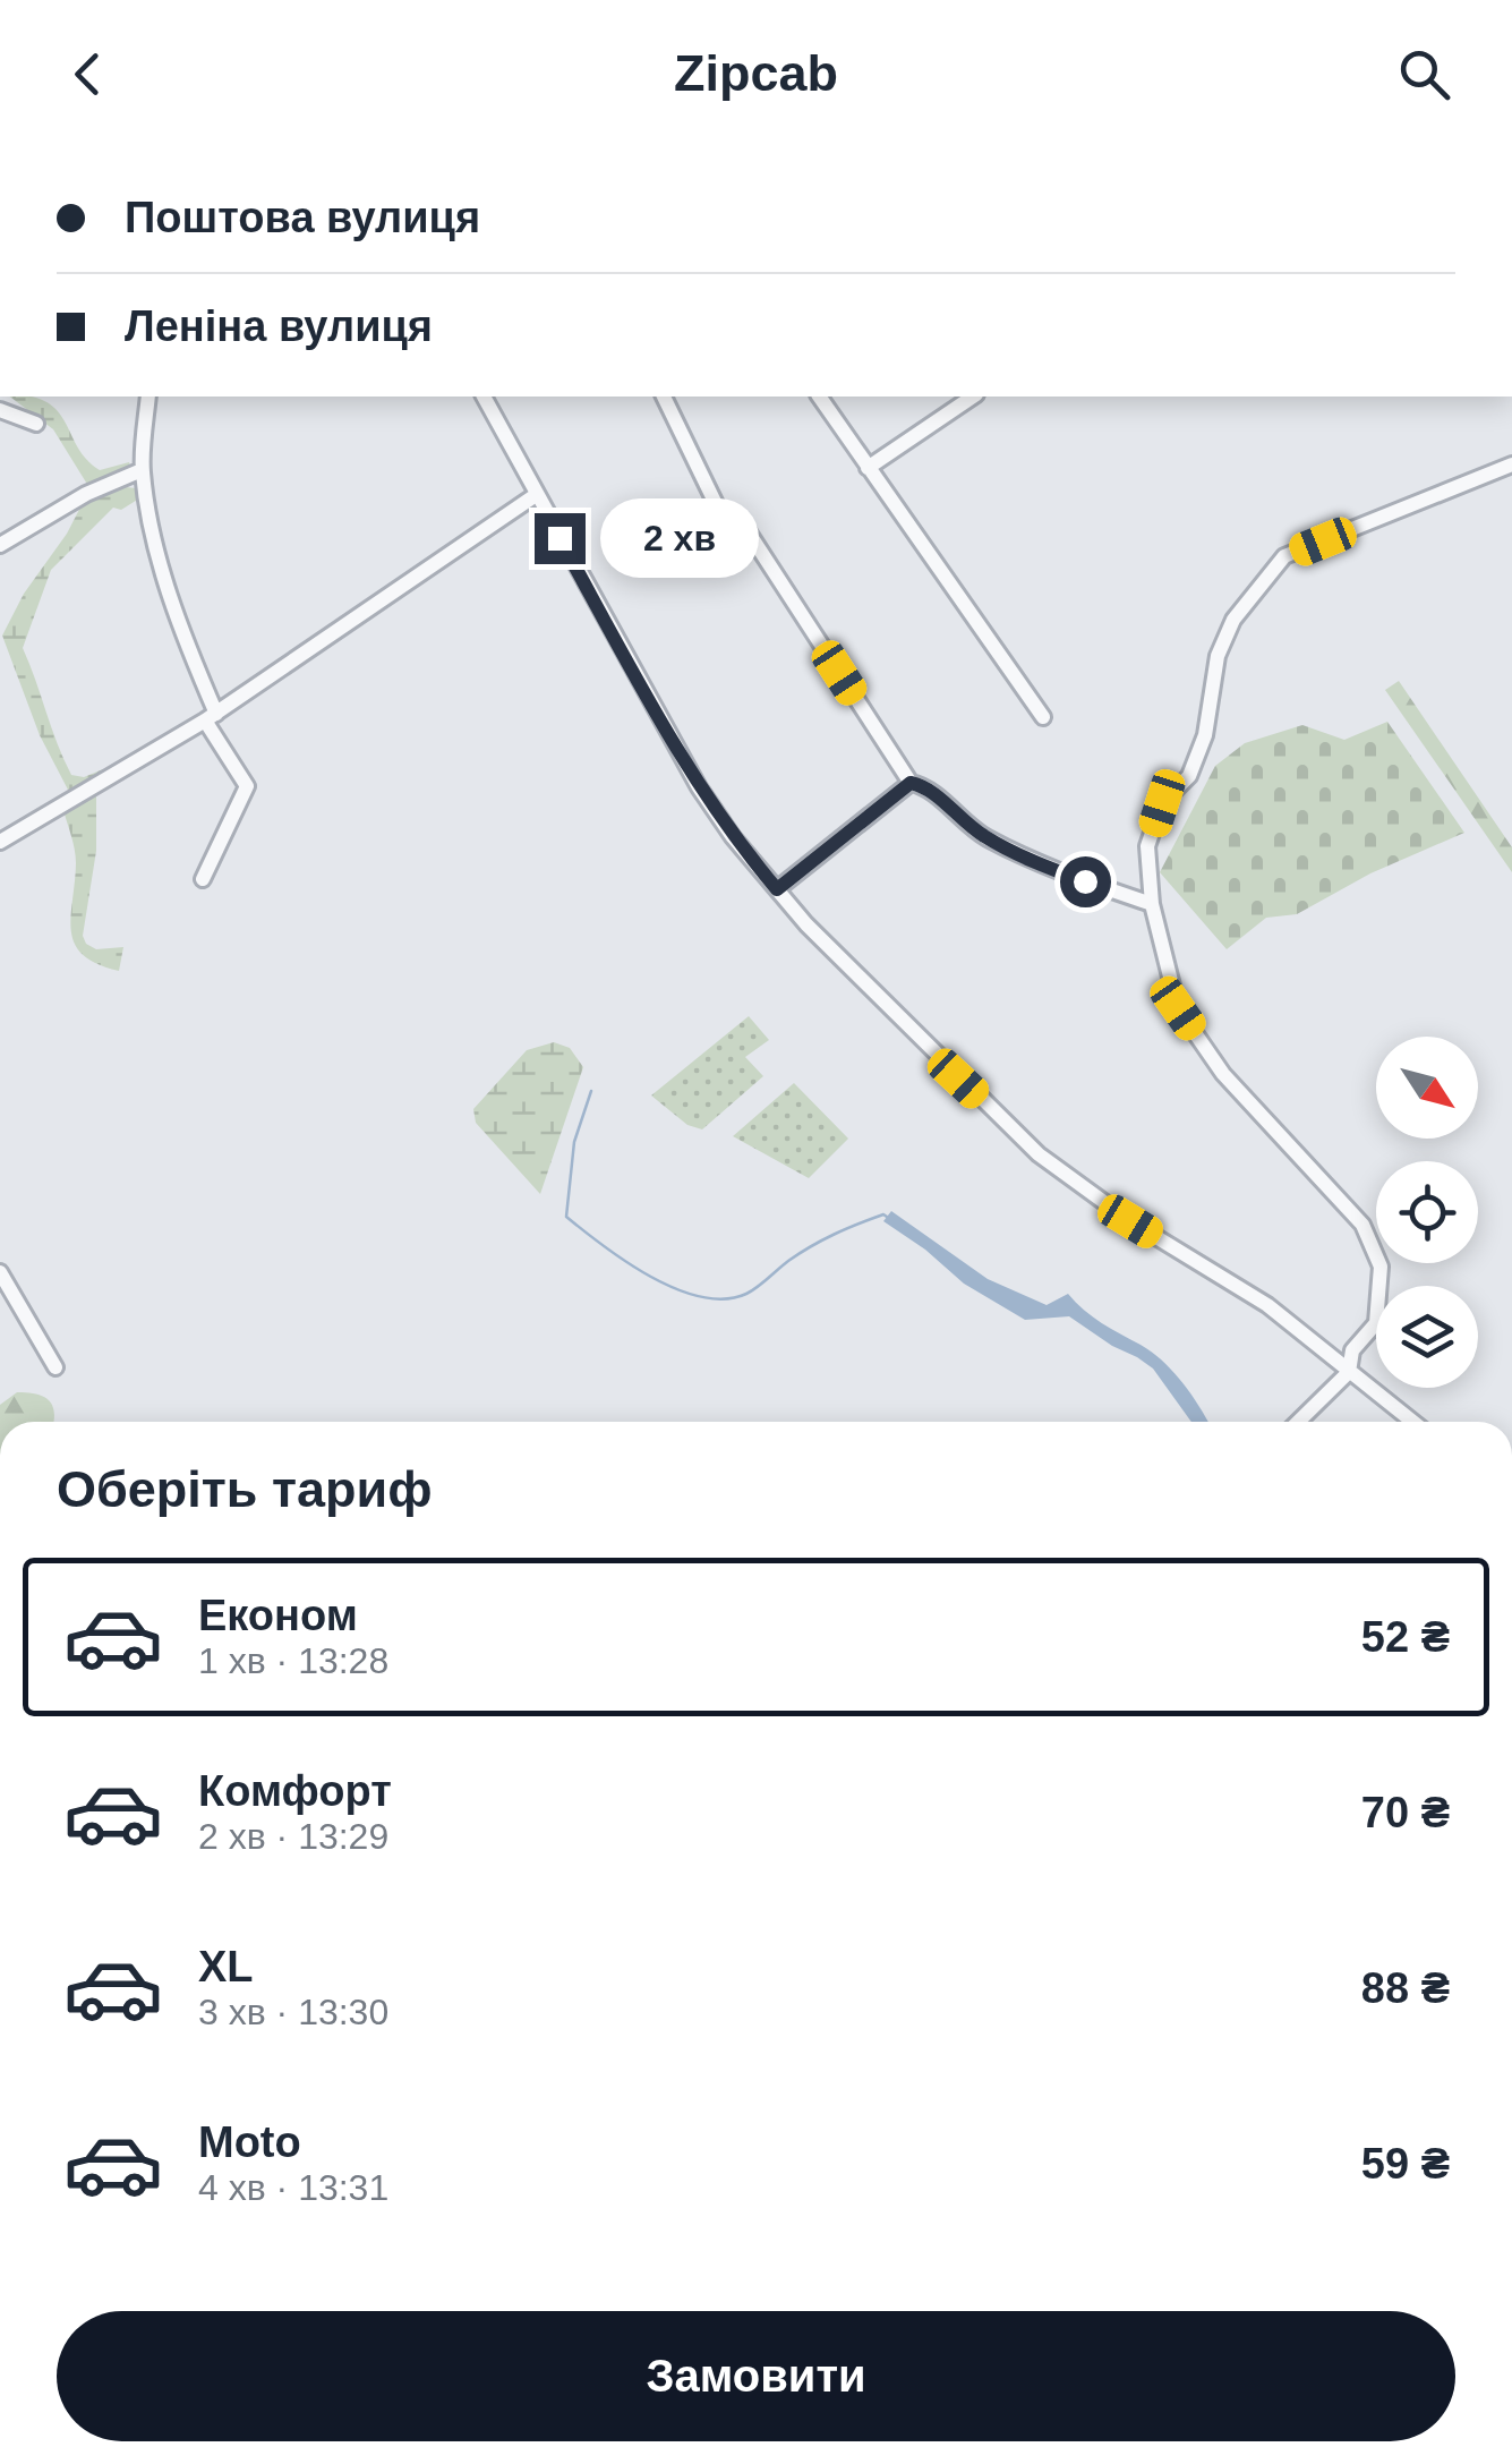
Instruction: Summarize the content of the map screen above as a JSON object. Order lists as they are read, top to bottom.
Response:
{
  "north": "bottom right",
  "page": {
    "header": "Zipcab",
    "banner": ["Поштова вулиця", "Леніна вулиця"],
    "bubble": "2 хв",
    "heading": "Оберіть тариф",
    "list": [
      {
        "name": "Економ",
        "note": "1 хв · 13:28",
        "value": "52 ₴"
      },
      {
        "name": "Комфорт",
        "note": "2 хв · 13:29",
        "value": "70 ₴"
      },
      {
        "name": "XL",
        "note": "3 хв · 13:30",
        "value": "88 ₴"
      },
      {
        "name": "Moto",
        "note": "4 хв · 13:31",
        "value": "59 ₴"
      }
    ],
    "buttons": "Замовити"
  }
}
